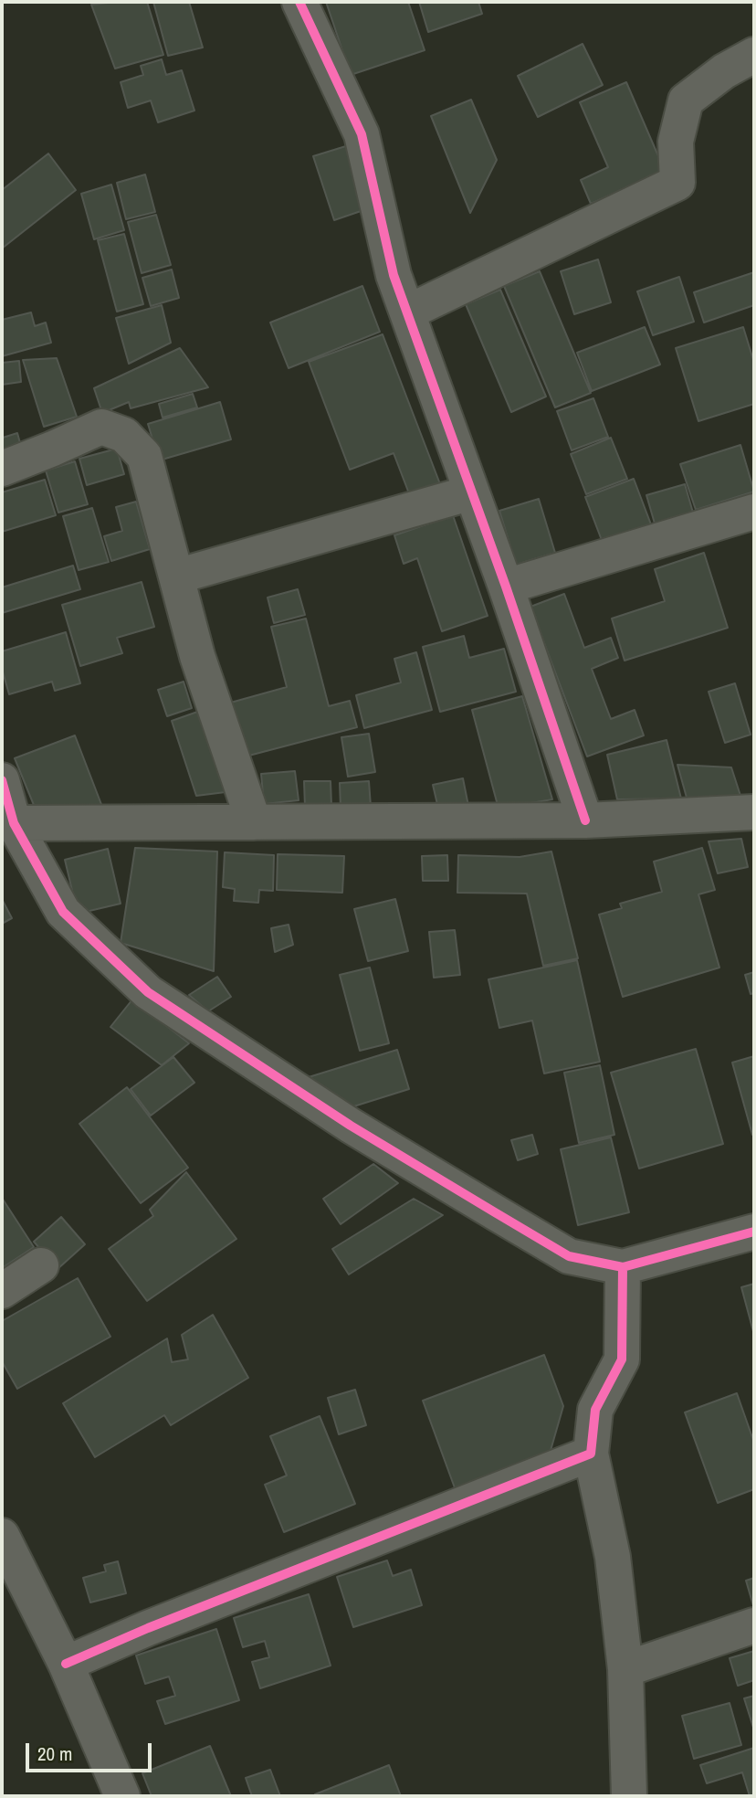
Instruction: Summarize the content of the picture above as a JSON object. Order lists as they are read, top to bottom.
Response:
{
  "scale_bar": "20 m"
}
